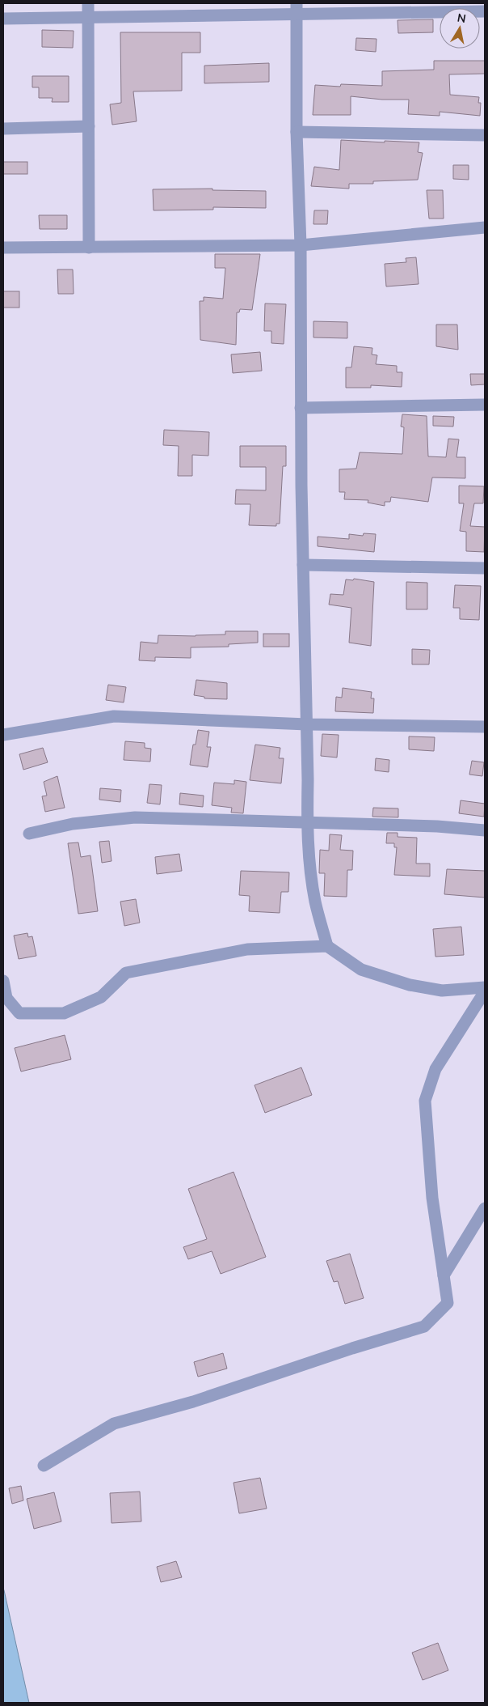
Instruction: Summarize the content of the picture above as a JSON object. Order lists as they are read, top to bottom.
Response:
{
  "north": "top"
}
